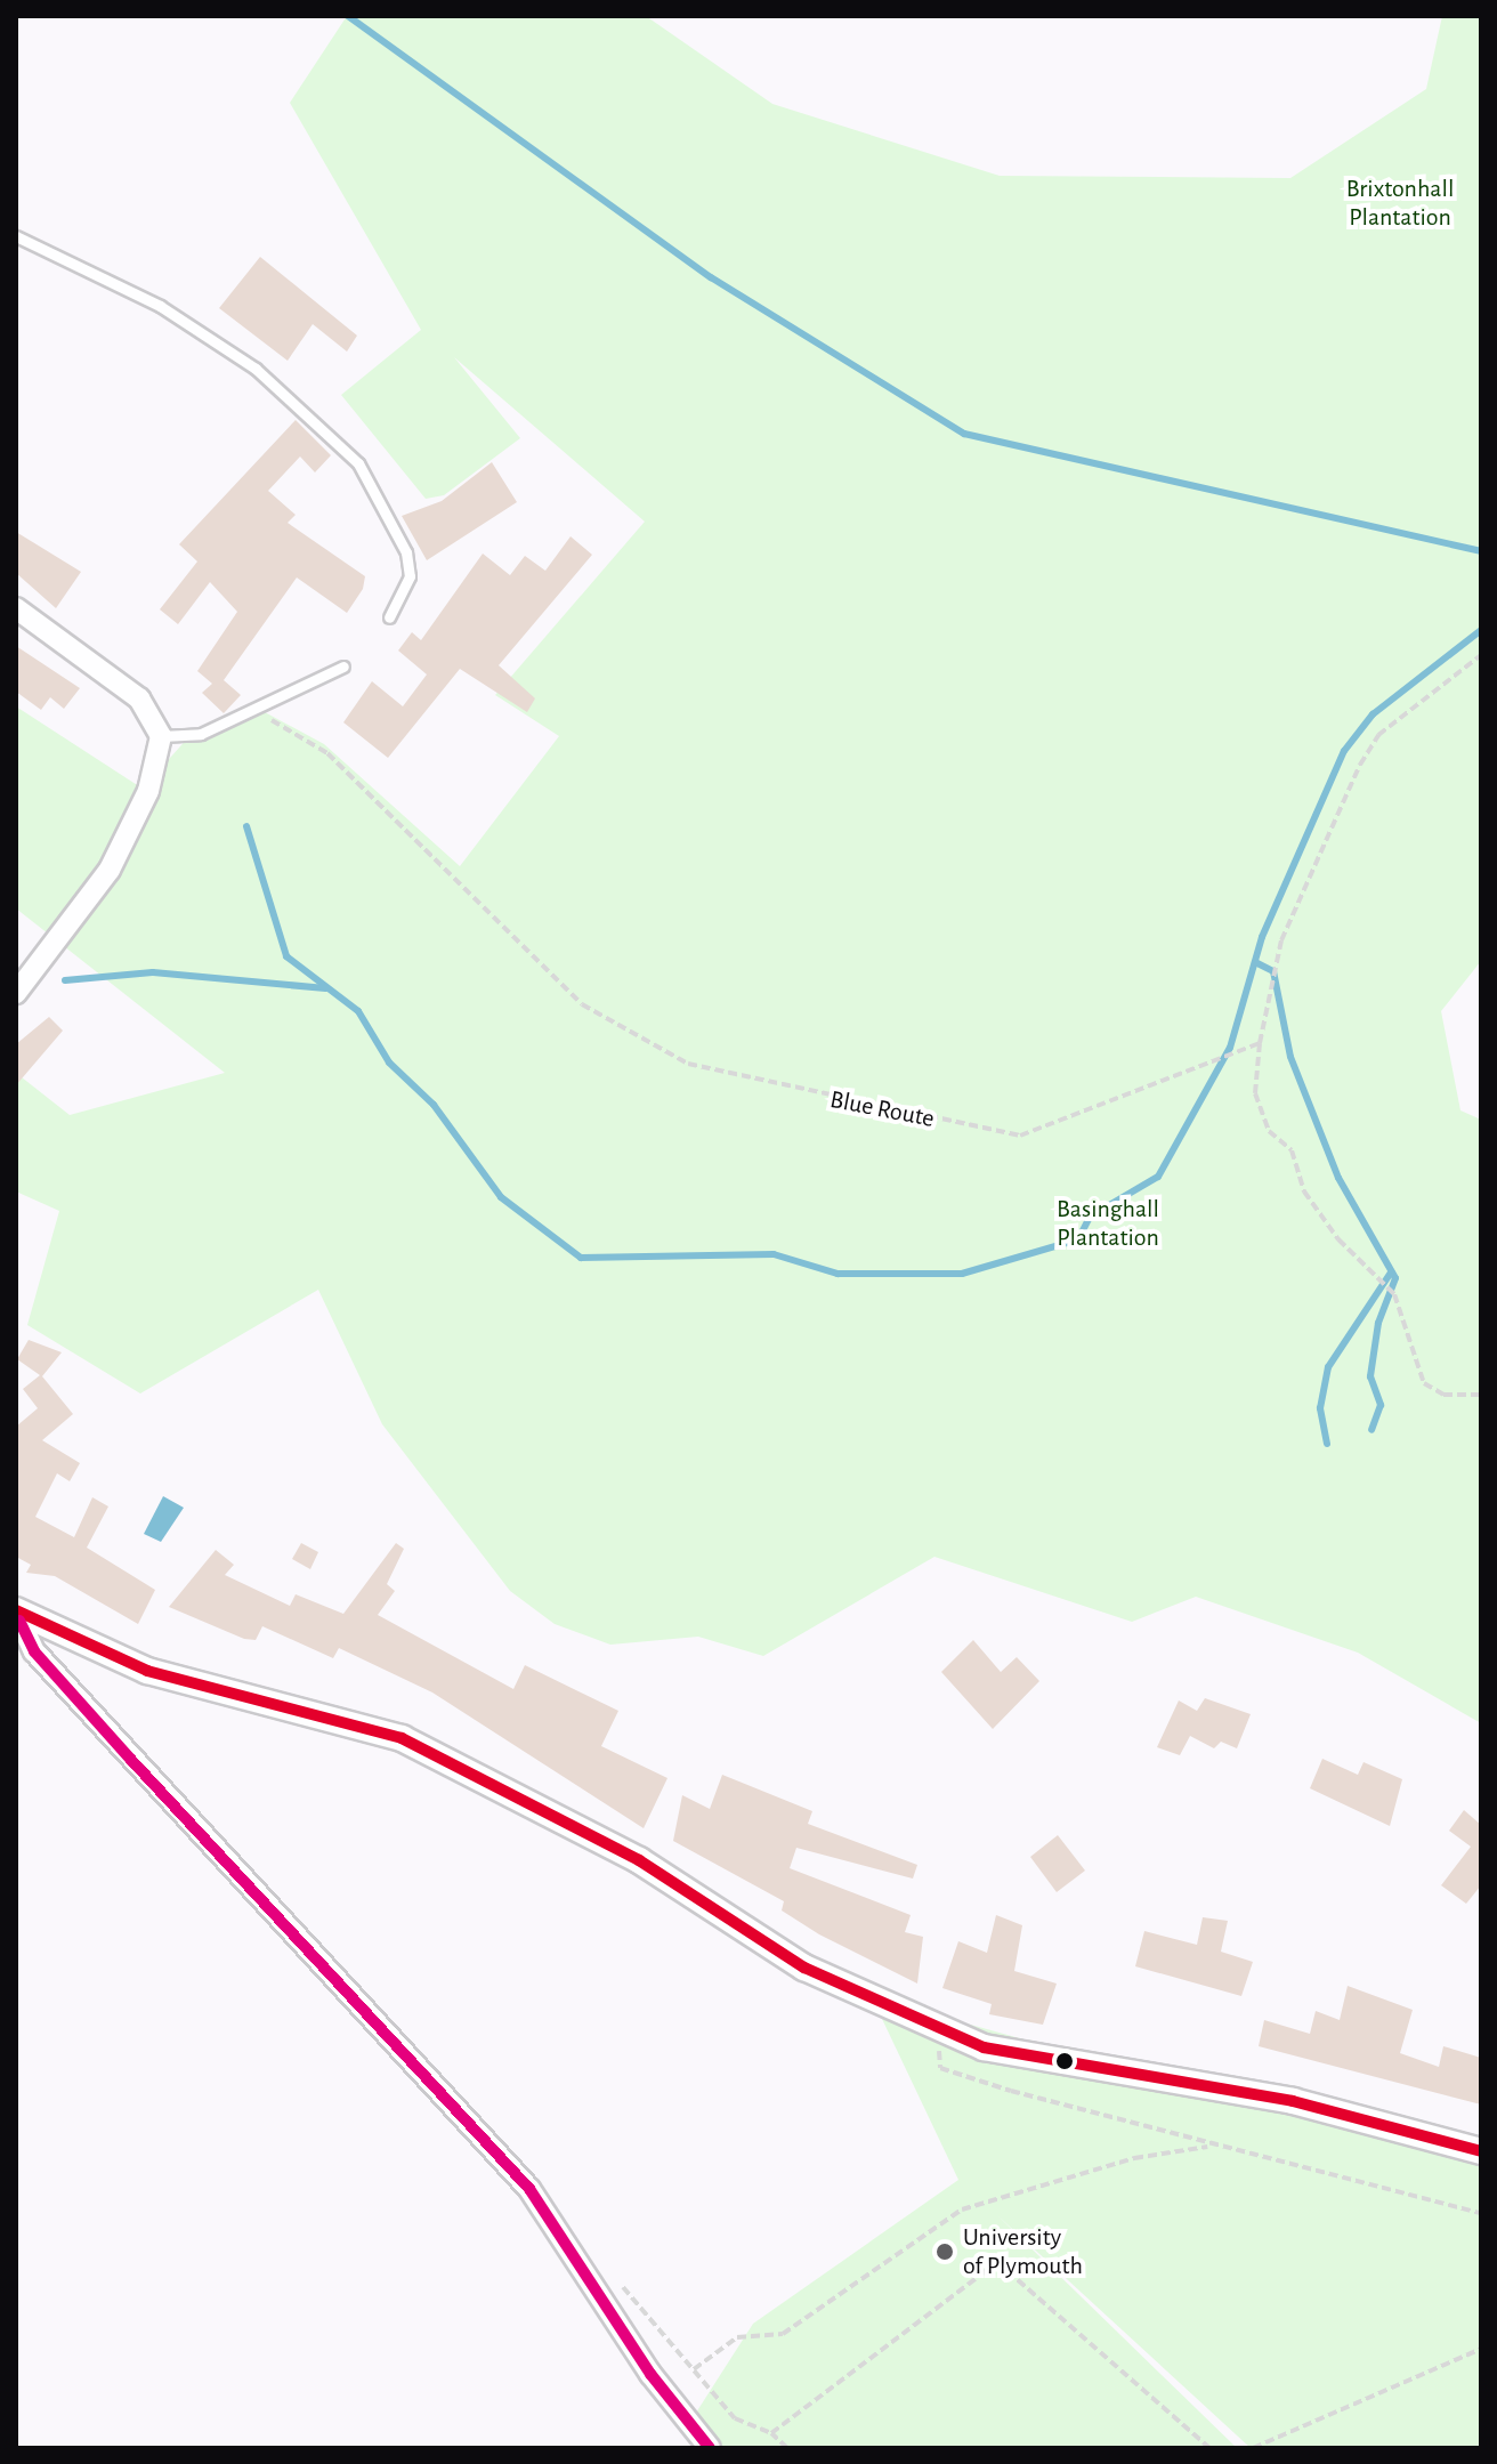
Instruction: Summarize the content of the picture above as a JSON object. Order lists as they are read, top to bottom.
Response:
{
  "streets": {
    "path": ["Blue Route"]
  },
  "parks": ["Brixtonhall Plantation", "Basinghall Plantation"],
  "places": ["University of Plymouth"]
}
